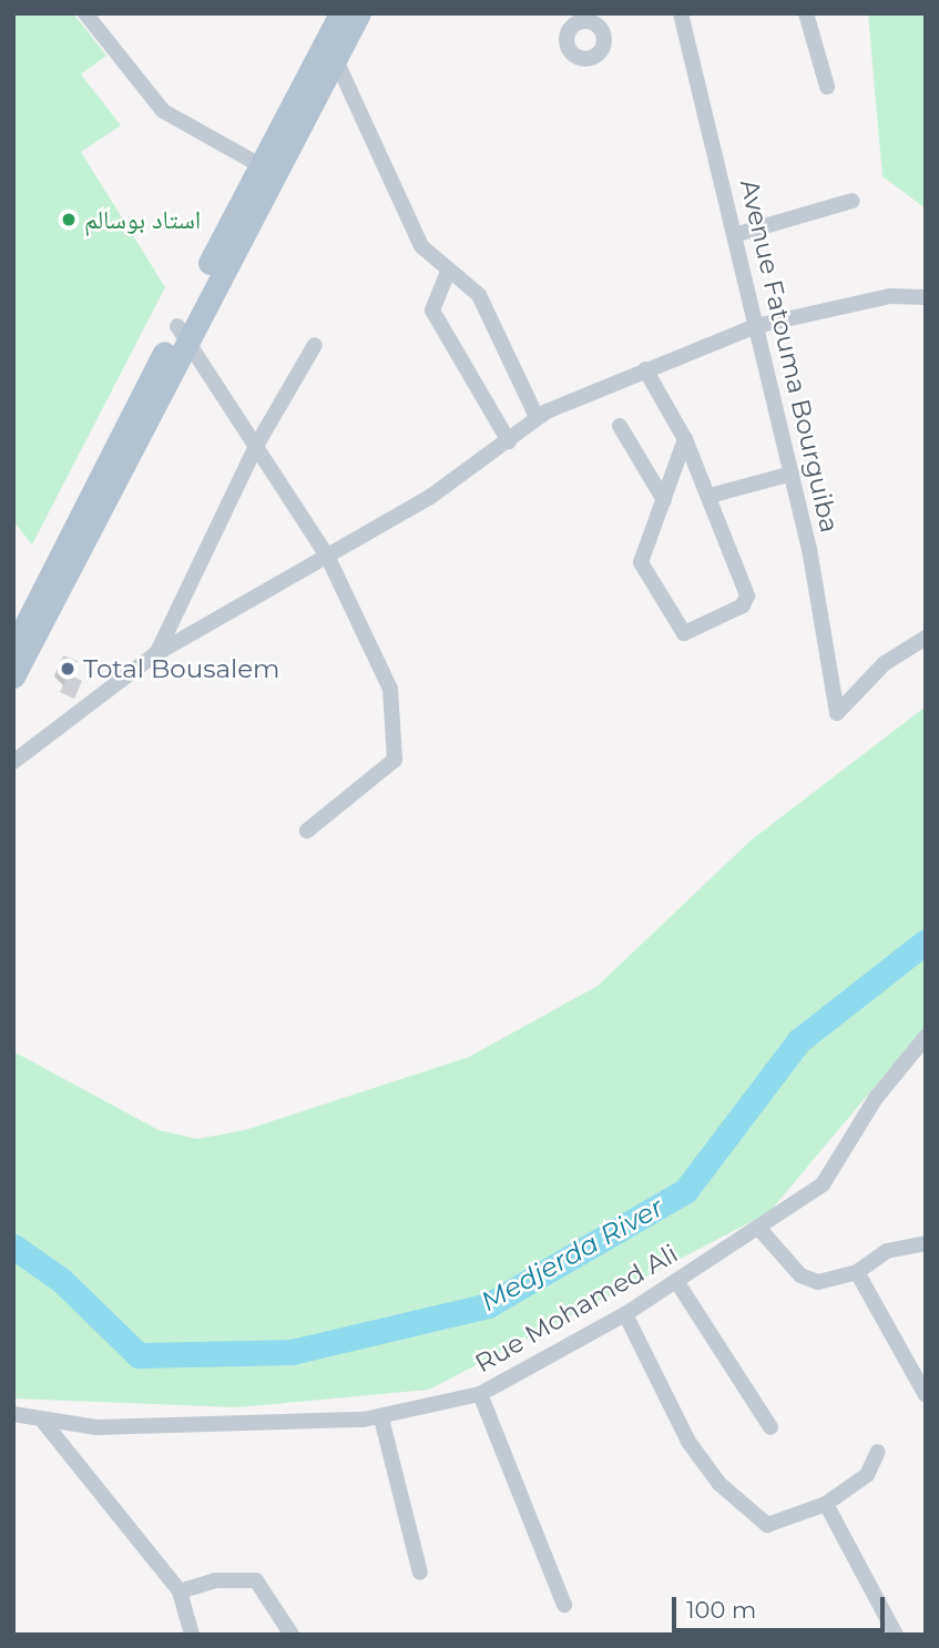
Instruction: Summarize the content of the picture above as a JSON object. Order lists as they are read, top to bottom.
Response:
{
  "streets": {
    "street": ["Avenue Fatouma Bourguiba", "Rue Mohamed Ali"]
  },
  "water": ["Medjerda River"],
  "places": ["استاد بوسالم", "Total Bousalem"],
  "scale_bar": "100 m"
}
